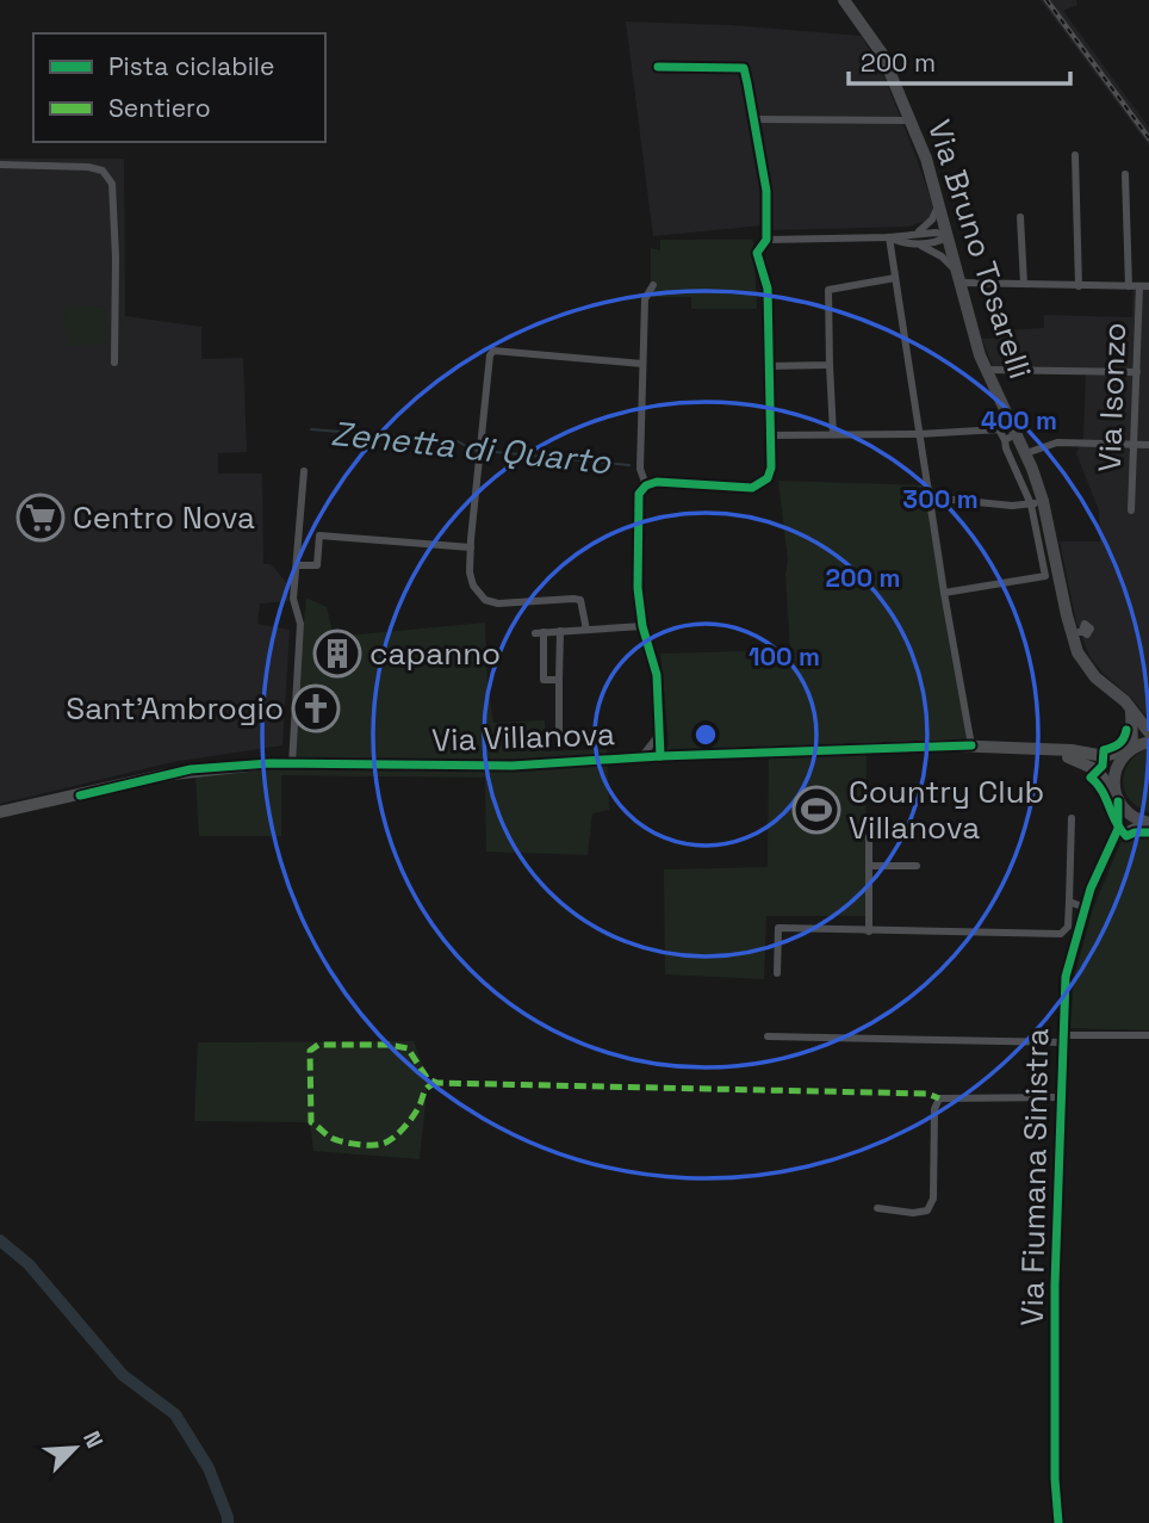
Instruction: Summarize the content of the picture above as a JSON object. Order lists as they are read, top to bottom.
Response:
{
  "streets": {
    "main road": ["Via Bruno Tosarelli", "Via Villanova"],
    "street": ["Via Isonzo", "Via Fiumana Sinistra"]
  },
  "crossings": [
    ["Via Villanova", "Via Fiumana Sinistra"]
  ],
  "water": ["Zenetta di Quarto"],
  "places": {
    "supermarket": ["Centro Nova"],
    "building": ["capanno"],
    "church": ["Sant'Ambrogio"],
    "sports": ["Country Club Villanova"]
  },
  "legend": ["Pista ciclabile", "Sentiero"],
  "scale_bar": "200 m",
  "north": "top right",
  "rings": [
    "400 m",
    "300 m",
    "200 m",
    "100 m"
  ]
}
